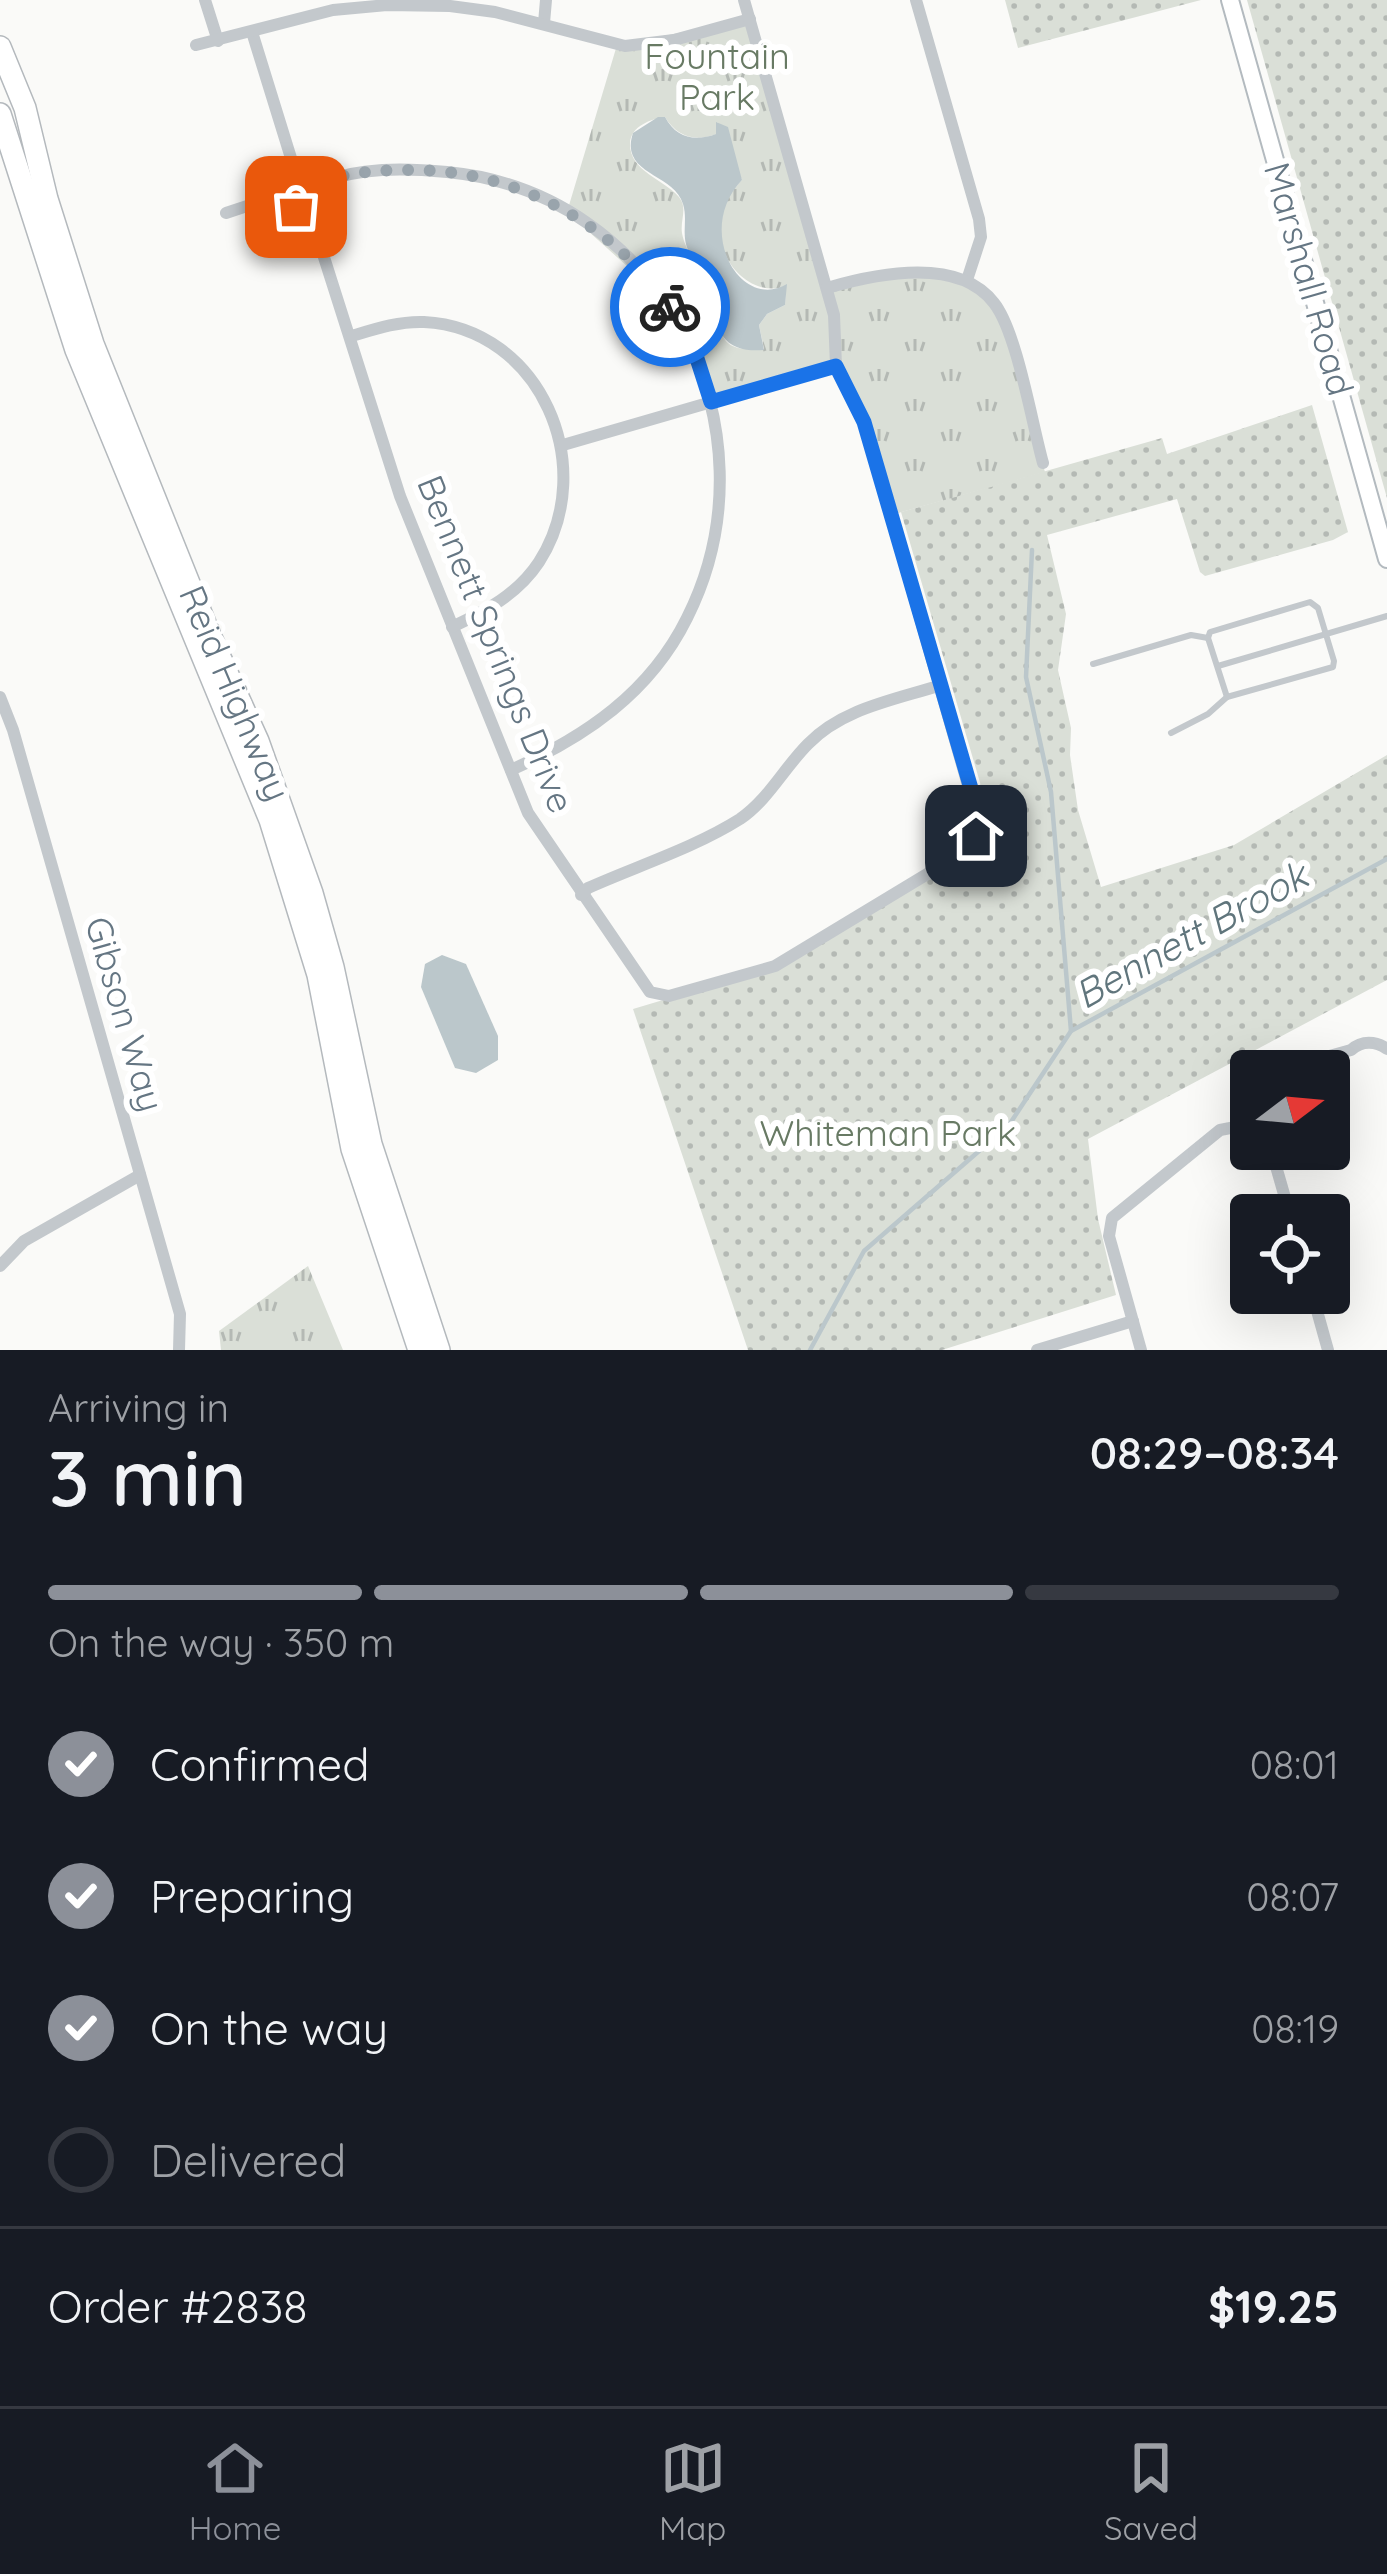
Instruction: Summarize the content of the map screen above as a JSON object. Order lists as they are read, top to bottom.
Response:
{
  "streets": {
    "highway": ["Reid Highway"],
    "main road": ["Marshall Road"],
    "street": ["Bennett Springs Drive", "Gibson Way"]
  },
  "water": ["Bennett Brook"],
  "parks": ["Fountain Park", "Whiteman Park"],
  "north": "right",
  "page": {
    "heading": ["3 min", "Arriving in", "08:29–08:34"],
    "panel": ["Order #2838", "$19.25"],
    "bar": "On the way · 350 m",
    "list": [
      ["Confirmed", "08:01"],
      ["Preparing", "08:07"],
      ["On the way", "08:19"],
      "Delivered"
    ],
    "tabs": ["Home", "Map", "Saved"]
  }
}
